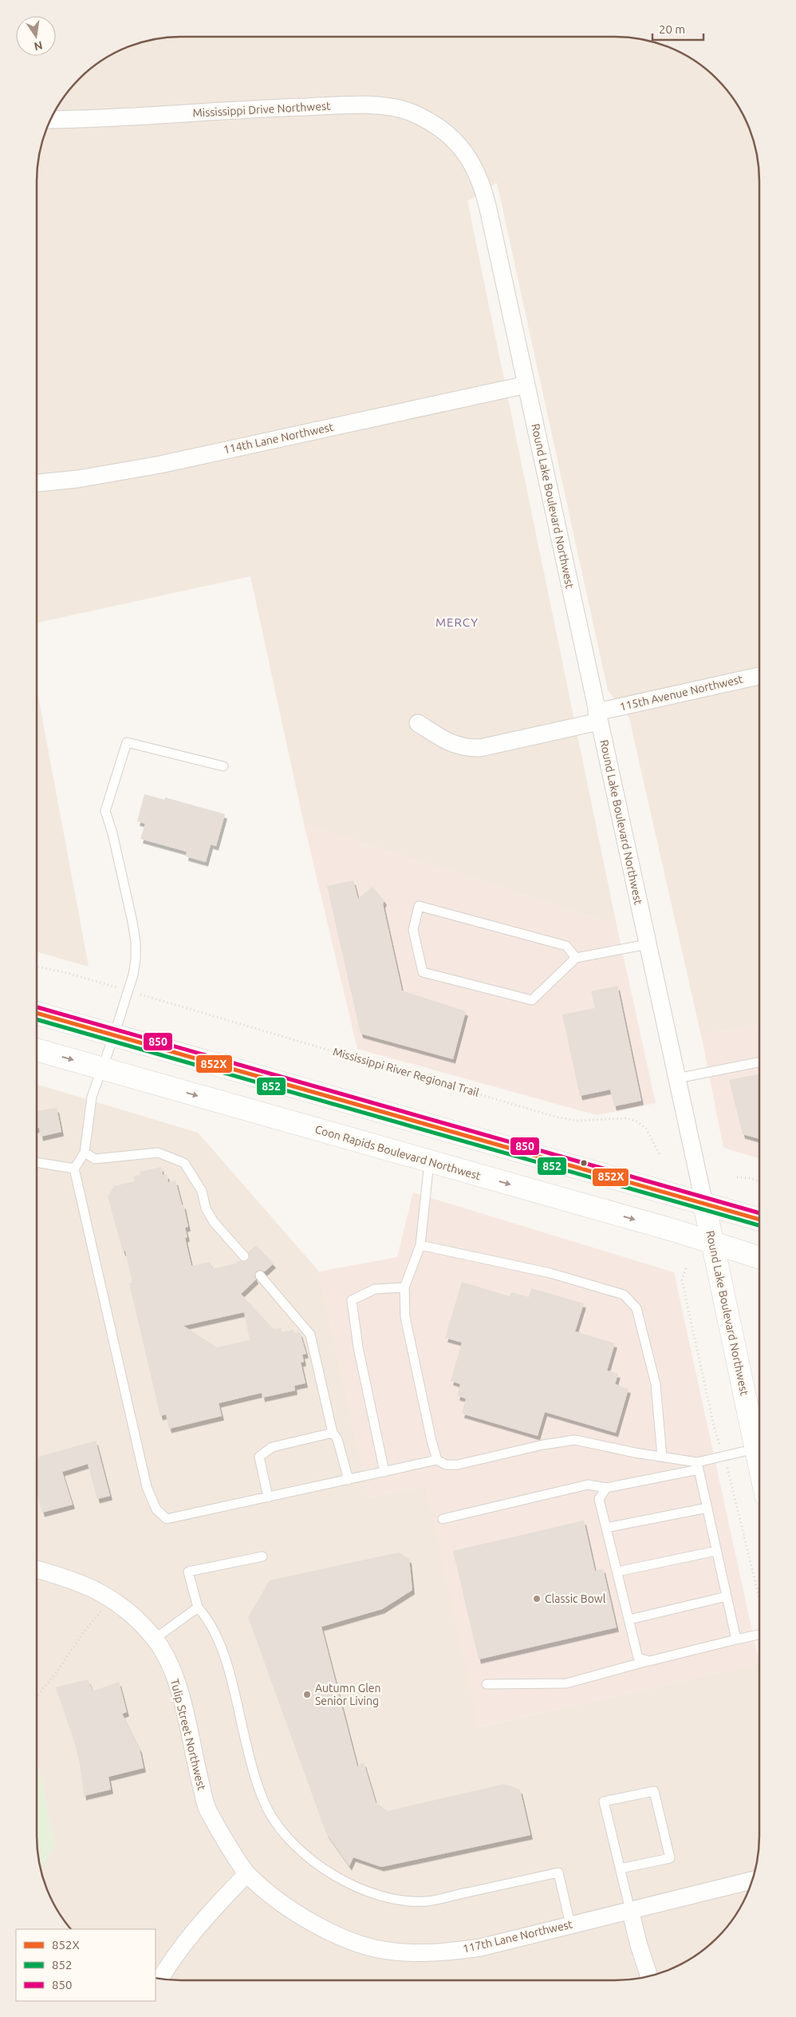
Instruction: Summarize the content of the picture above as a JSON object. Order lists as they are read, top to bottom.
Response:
{
  "streets": {
    "main road": ["Round Lake Boulevard Northwest", "Coon Rapids Boulevard Northwest"],
    "street": [
      "Mississippi Drive Northwest",
      "114th Lane Northwest",
      "115th Avenue Northwest",
      "Tulip Street Northwest",
      "117th Lane Northwest"
    ],
    "path": ["Mississippi River Regional Trail"]
  },
  "crossings": [
    ["Mississippi Drive Northwest", "Round Lake Boulevard Northwest"],
    ["114th Lane Northwest", "Round Lake Boulevard Northwest"],
    ["Round Lake Boulevard Northwest", "115th Avenue Northwest"],
    ["Round Lake Boulevard Northwest", "Coon Rapids Boulevard Northwest"],
    ["Tulip Street Northwest", "117th Lane Northwest"]
  ],
  "districts": ["MERCY"],
  "places": ["Classic Bowl", "Autumn Glen Senior Living"],
  "lines": ["transit line 850", "transit line 852X", "transit line 852"],
  "legend": ["852X", "852", "850"],
  "scale_bar": "20 m",
  "north": "bottom"
}
